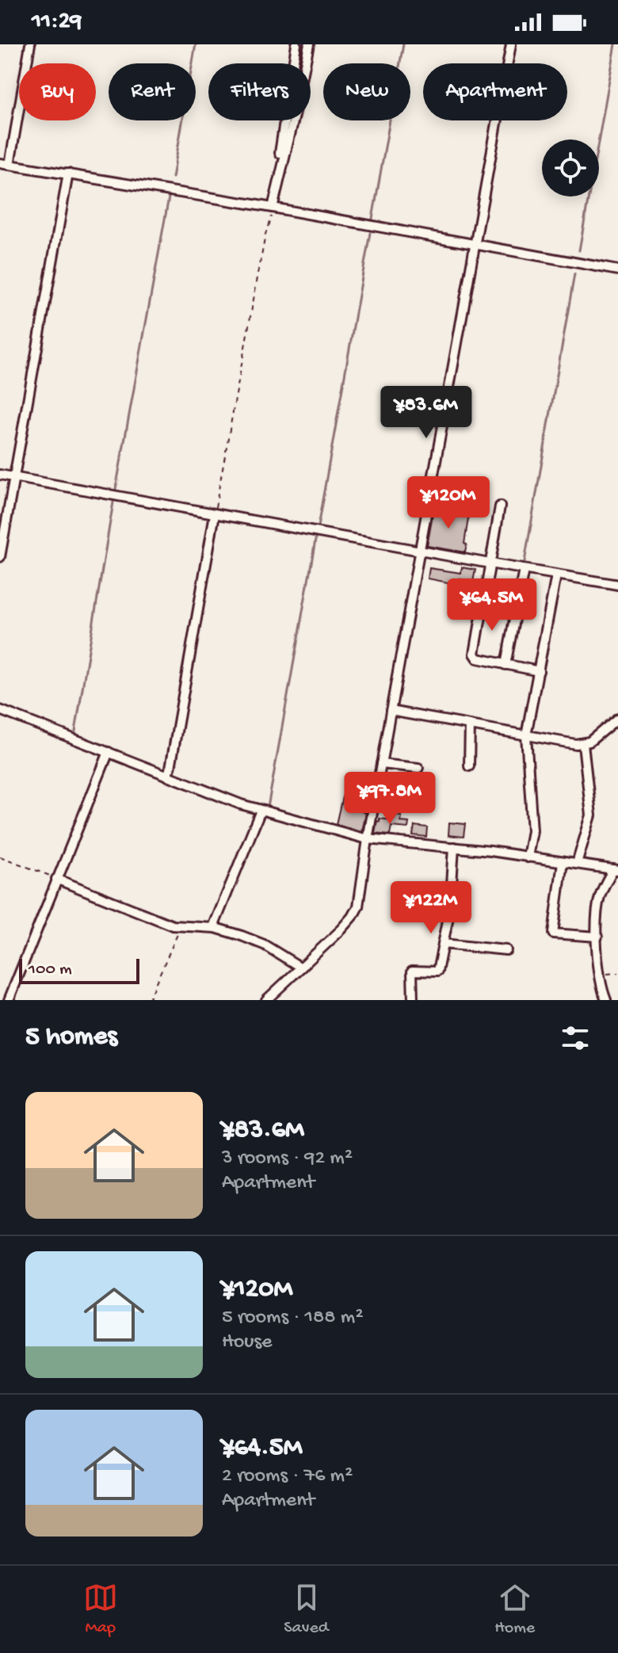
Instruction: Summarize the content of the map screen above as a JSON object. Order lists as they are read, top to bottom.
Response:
{
  "scale_bar": "100 m",
  "page": {
    "status": "11:29",
    "chip": [
      "Buy",
      "Rent",
      "Filters",
      "New",
      "Apartment"
    ],
    "price": [
      "¥83.6M",
      "¥120M",
      "¥64.5M",
      "¥97.8M",
      "¥122M"
    ],
    "scale": "100 m",
    "heading": "5 homes",
    "list": [
      {
        "name": "¥83.6M",
        "note": "3 rooms · 92 m² · Apartment"
      },
      {
        "name": "¥120M",
        "note": "5 rooms · 188 m² · House"
      },
      {
        "name": "¥64.5M",
        "note": "2 rooms · 76 m² · Apartment"
      }
    ],
    "tabs": ["Map", "Saved", "Home"]
  }
}
